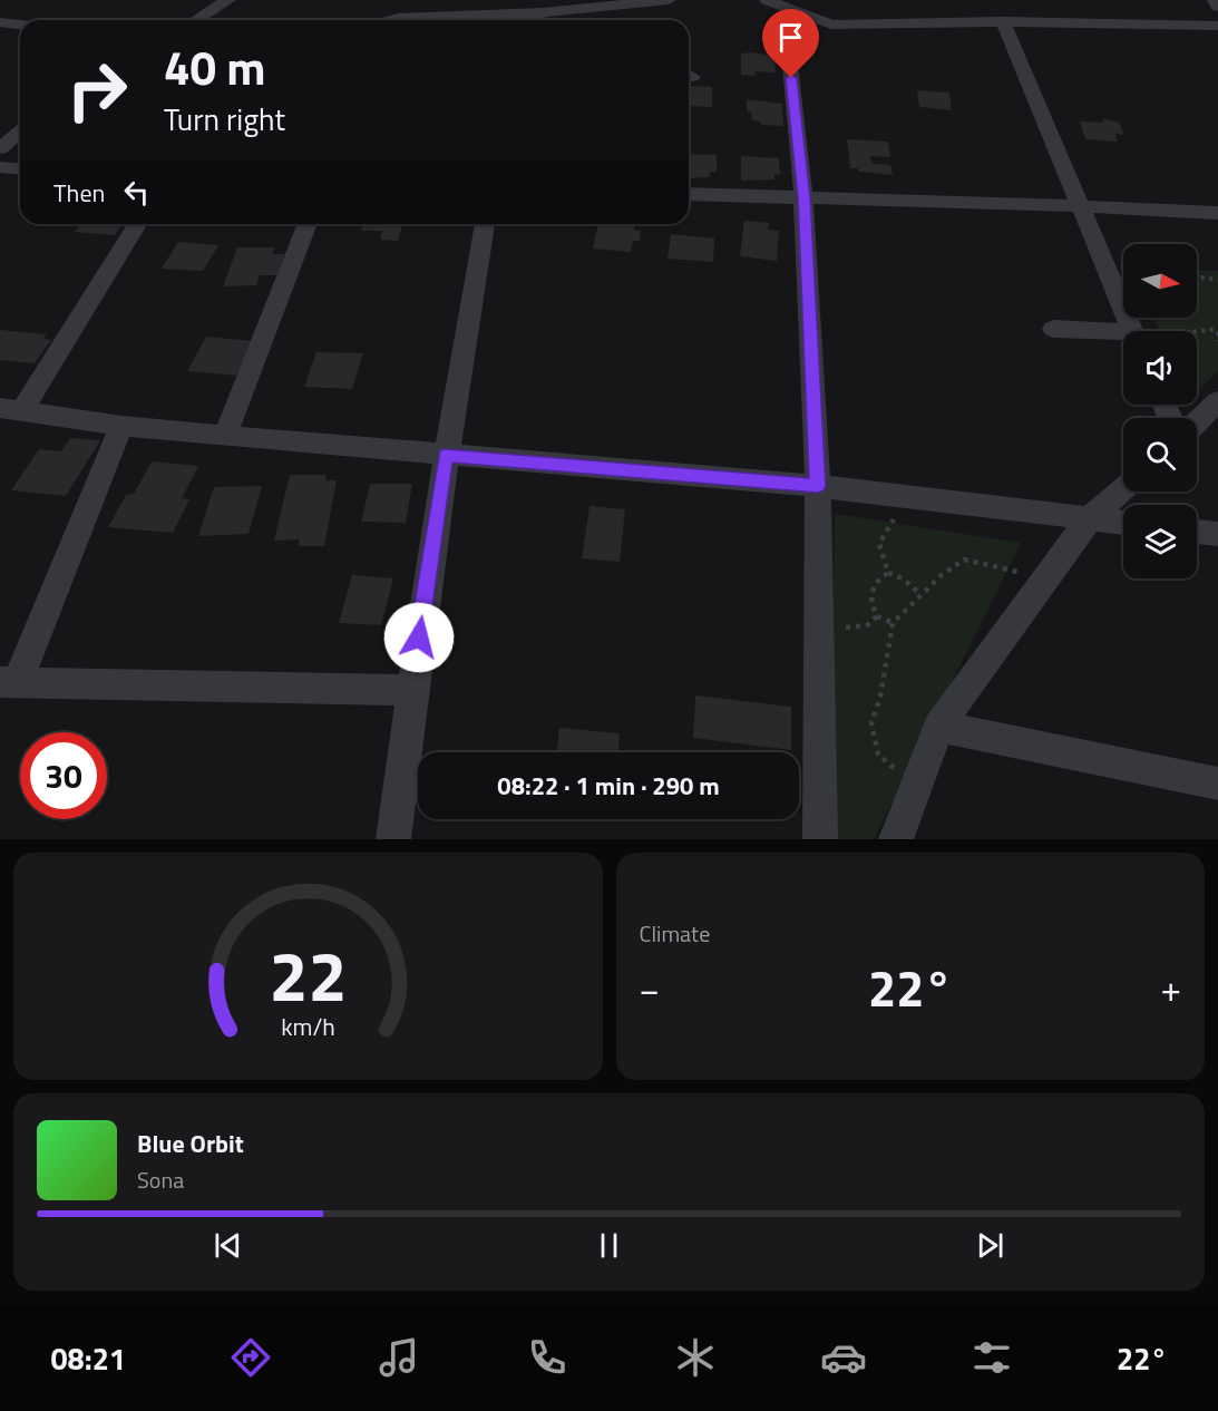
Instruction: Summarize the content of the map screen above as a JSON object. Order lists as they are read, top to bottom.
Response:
{
  "north": "right",
  "page": {
    "turn": ["40 m", "Turn right"],
    "then": "Then",
    "limit": "30",
    "trip": "08:22 · 1 min · 290 m",
    "tile": "Climate",
    "heat": ["−", "22°", "+"],
    "song": ["Blue Orbit", "Sona"],
    "tabs": ["08:21", "22°"],
    "gauge": ["22", "km/h"]
  }
}
